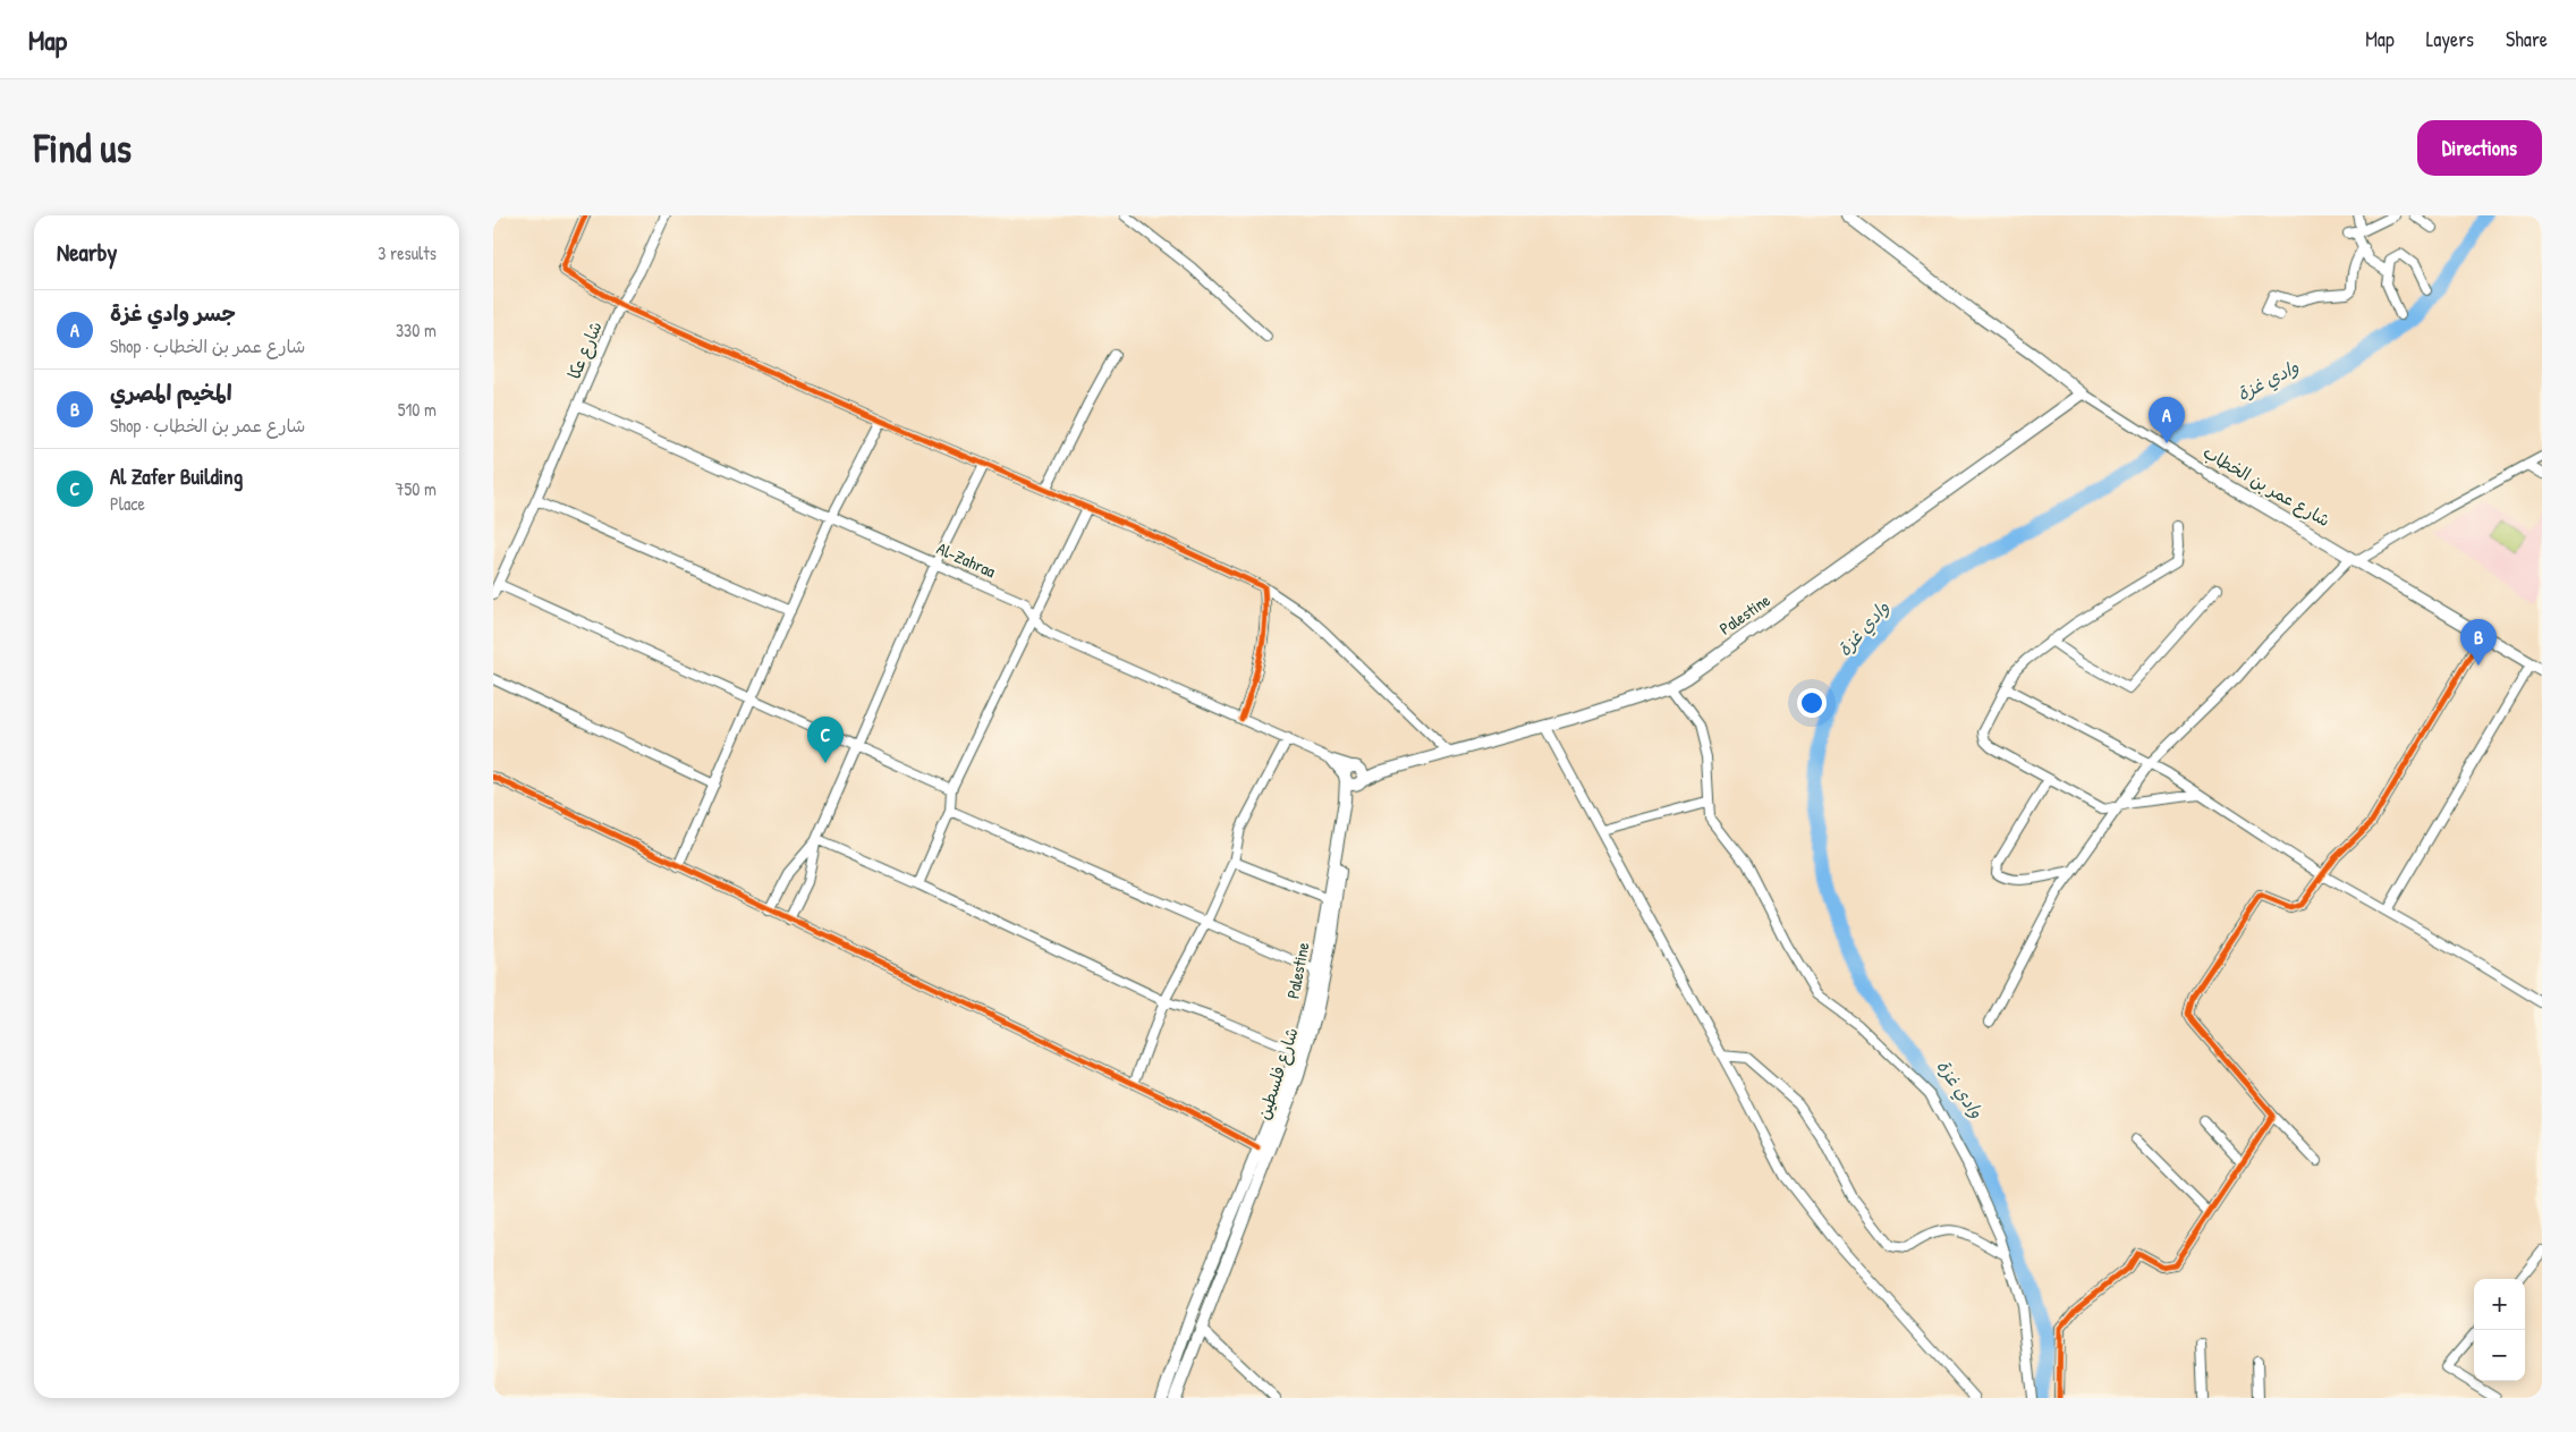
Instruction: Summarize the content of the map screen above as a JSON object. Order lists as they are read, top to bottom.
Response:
{
  "streets": {
    "street": [
      "شارع عكا",
      "شارع عمر بن الخطاب",
      "Al-Zahraa",
      "Palestine",
      "شارع فلسطين"
    ]
  },
  "crossings": [
    ["شارع عكا", "Al-Zahraa"],
    ["شارع عمر بن الخطاب", "Palestine"],
    ["Al-Zahraa", "Palestine"],
    ["Al-Zahraa", "شارع فلسطين"],
    ["Palestine", "شارع فلسطين"]
  ],
  "water": ["وادي غزة"],
  "page": {
    "header": "Map",
    "nav": ["Map", "Layers", "Share"],
    "buttons": "Directions",
    "title": "Find us",
    "heading": ["Nearby", "3 results"],
    "list": [
      {
        "mark": "A",
        "name": "جسر وادي غزة",
        "note": "Shop · شارع عمر بن الخطاب",
        "value": "330 m"
      },
      {
        "mark": "B",
        "name": "المخيم المصري",
        "note": "Shop · شارع عمر بن الخطاب",
        "value": "510 m"
      },
      {
        "mark": "C",
        "name": "Al Zafer Building",
        "note": "Place",
        "value": "750 m"
      }
    ],
    "pins": ["A", "B", "C"],
    "map_buttons": ["+", "−"]
  }
}
